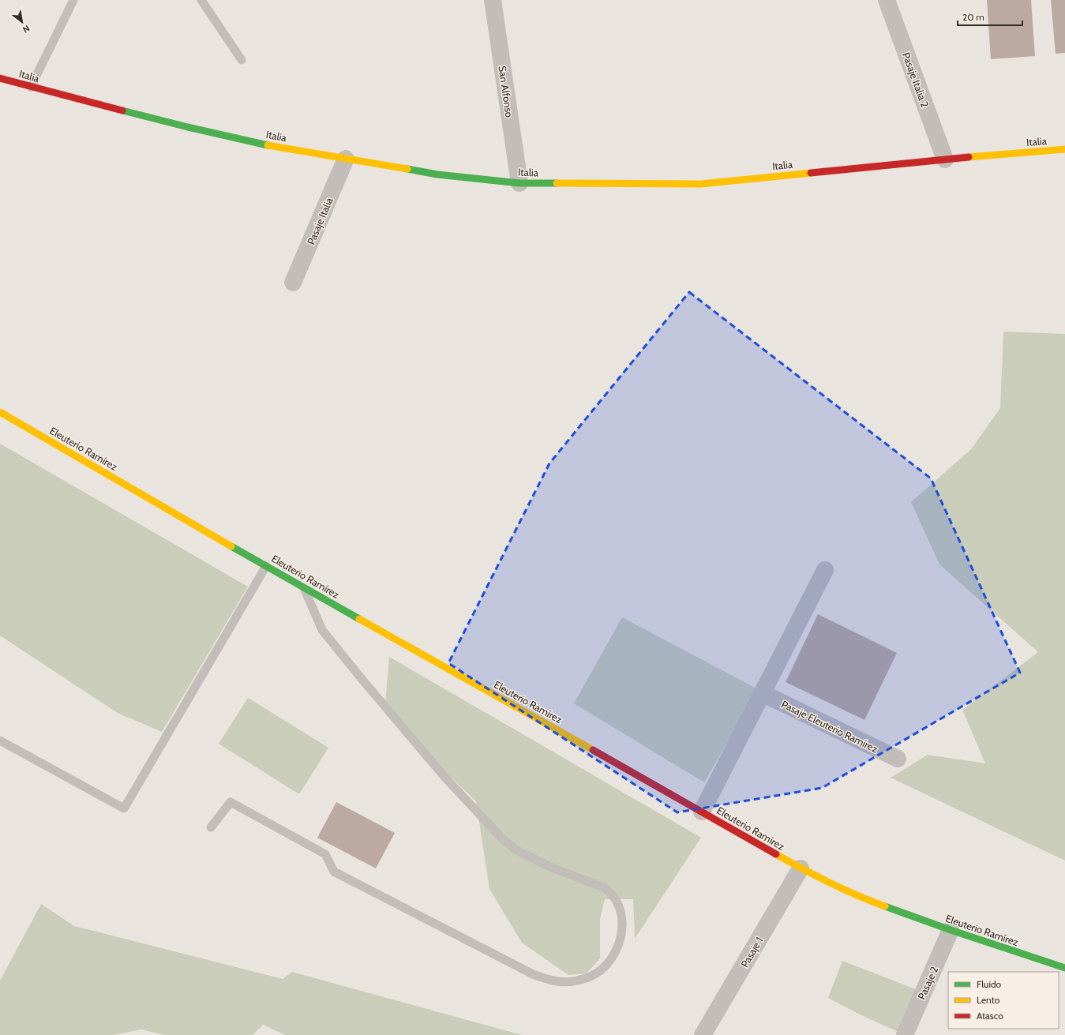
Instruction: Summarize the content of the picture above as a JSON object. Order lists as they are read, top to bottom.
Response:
{
  "streets": {
    "street": [
      "Italia",
      "Pasaje Italia 2",
      "San Alfonso",
      "Pasaje Italia",
      "Eleuterio Ramírez",
      "Pasaje Eleuterio Ramírez",
      "Pasaje 1",
      "Pasaje 2"
    ]
  },
  "crossings": [
    ["Italia", "Pasaje Italia 2"],
    ["Italia", "San Alfonso"],
    ["Italia", "Pasaje Italia"],
    ["Eleuterio Ramírez", "Pasaje 1"],
    ["Eleuterio Ramírez", "Pasaje 2"]
  ],
  "legend": ["Fluido", "Lento", "Atasco"],
  "scale_bar": "20 m",
  "north": "bottom right"
}
